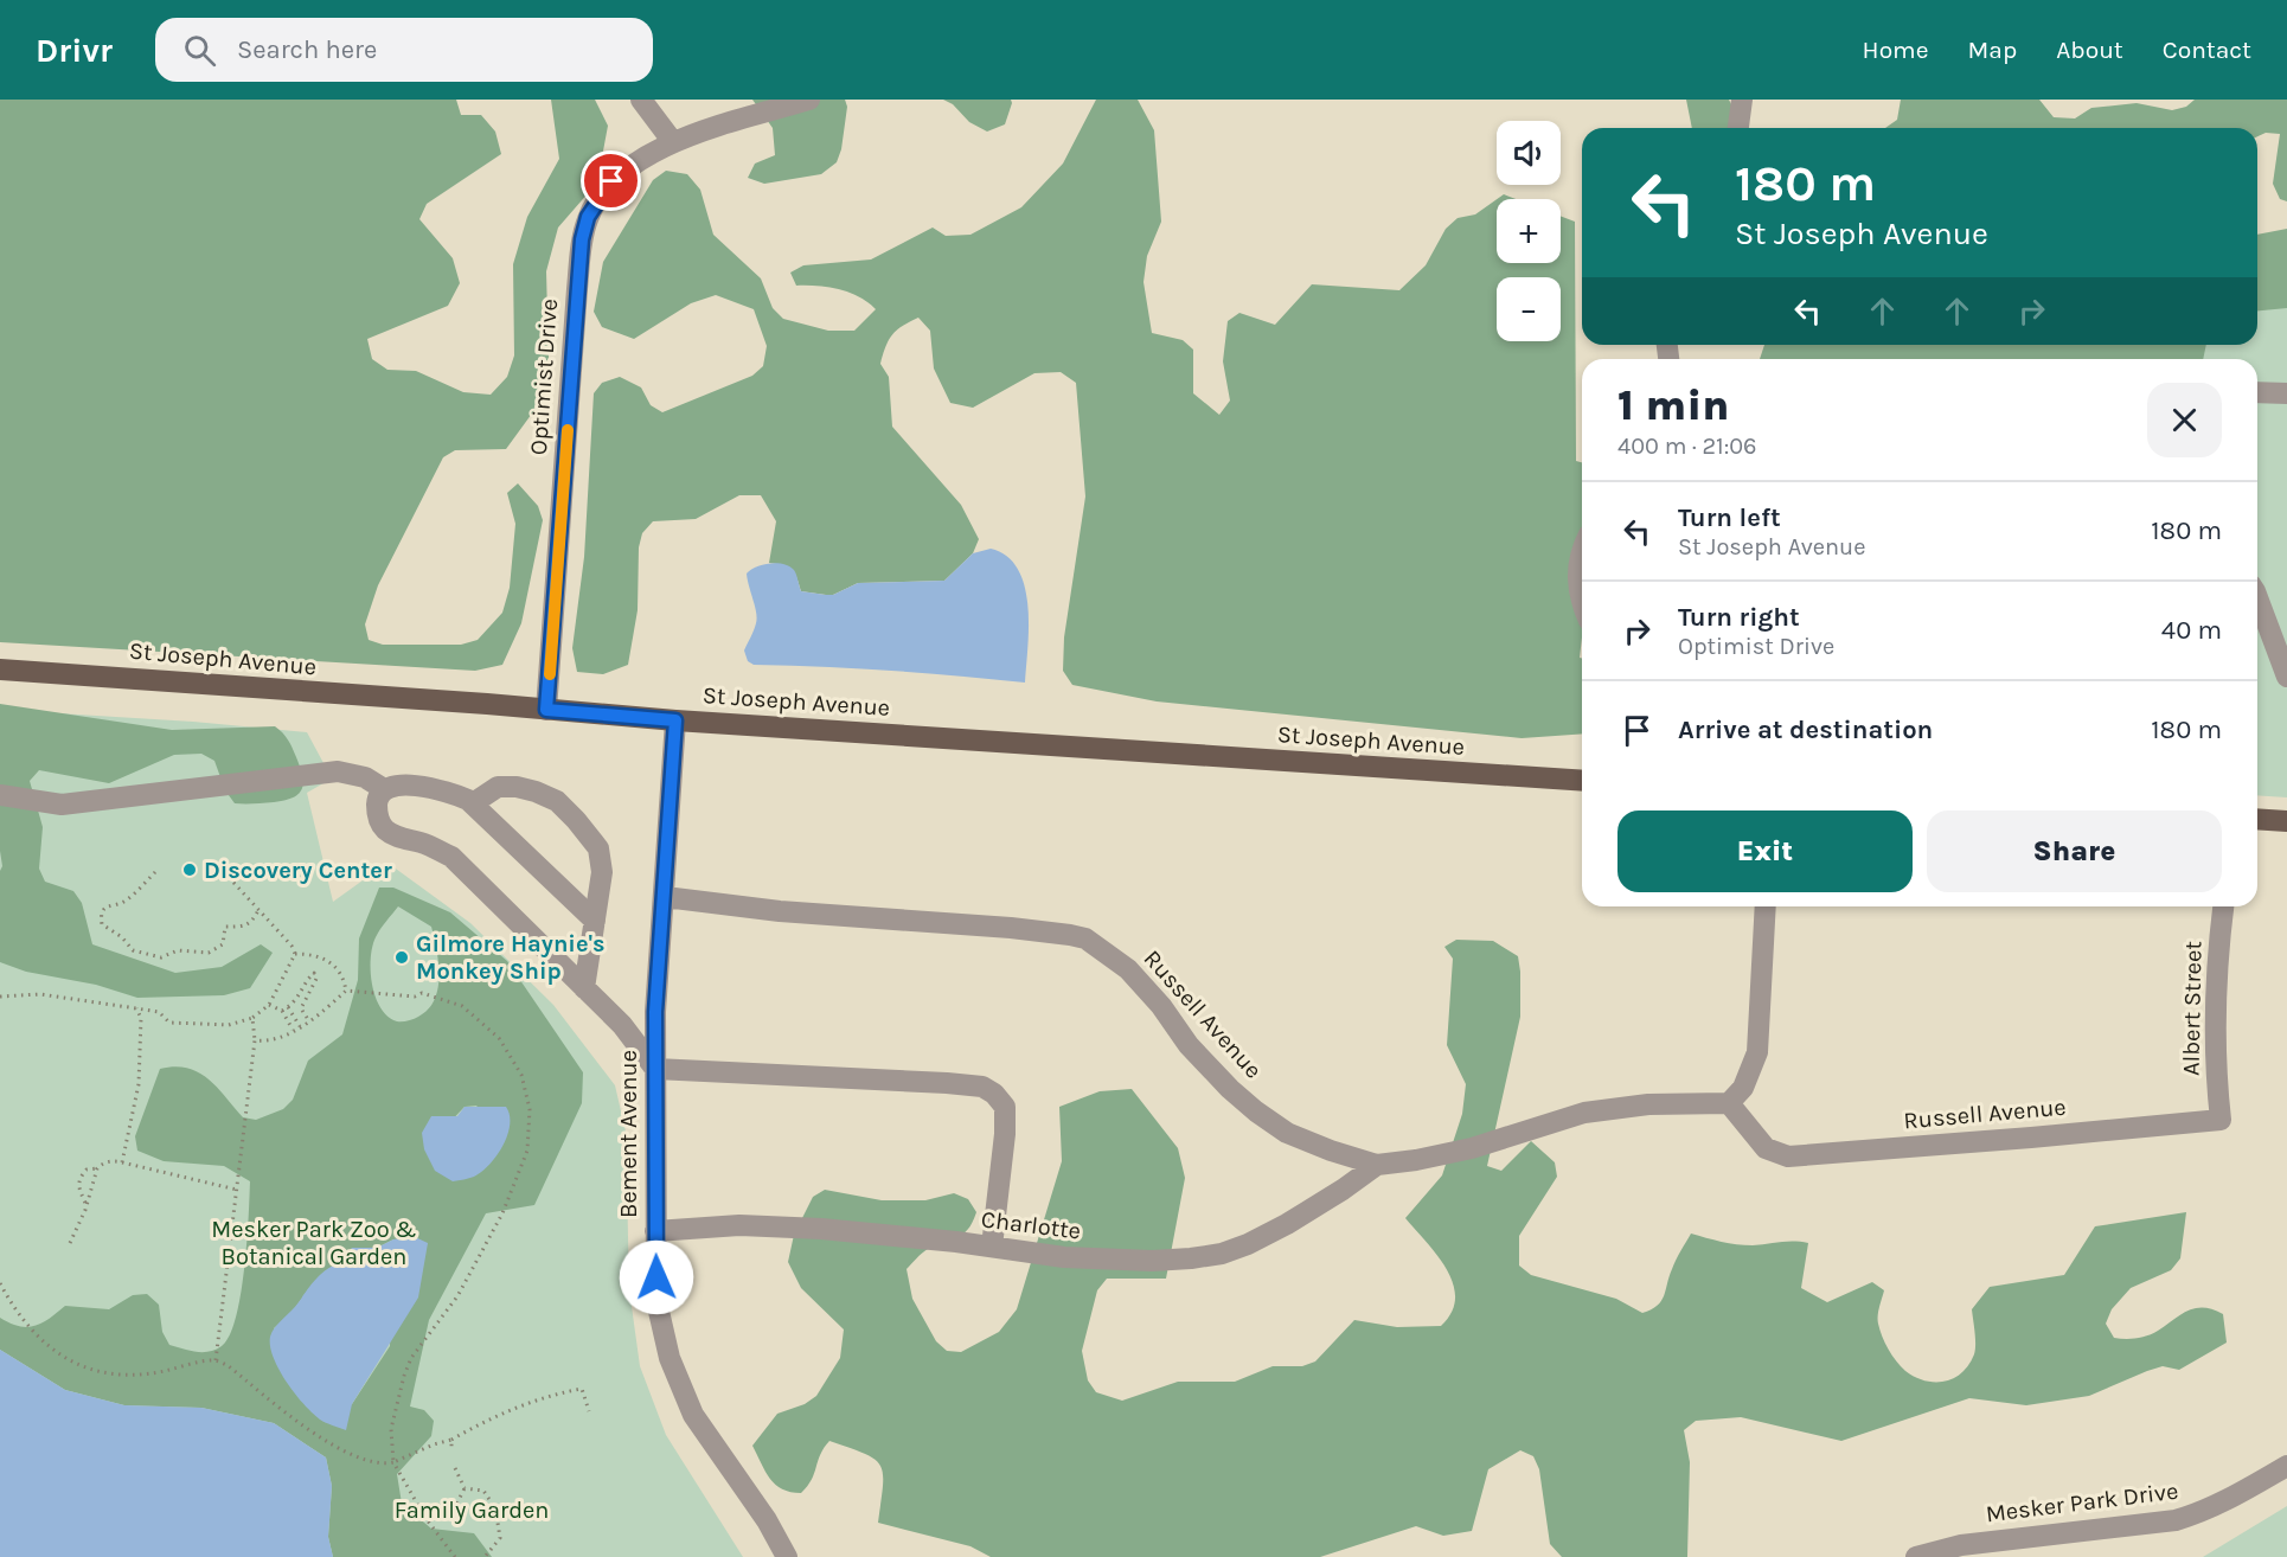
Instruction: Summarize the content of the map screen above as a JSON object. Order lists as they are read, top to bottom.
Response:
{
  "streets": {
    "main road": ["St Joseph Avenue"],
    "street": [
      "Optimist Drive",
      "Albert Street",
      "Russell Avenue",
      "Bement Avenue",
      "Charlotte",
      "Mesker Park Drive"
    ]
  },
  "crossings": [
    ["Optimist Drive", "St Joseph Avenue"],
    ["St Joseph Avenue", "Bement Avenue"],
    ["Albert Street", "Russell Avenue"],
    ["Russell Avenue", "Bement Avenue"],
    ["Russell Avenue", "Charlotte"],
    ["Bement Avenue", "Charlotte"]
  ],
  "parks": ["Mesker Park Zoo & Botanical Garden", "Family Garden"],
  "places": ["Discovery Center", "Gilmore Haynie's Monkey Ship"],
  "page": {
    "header": "Drivr",
    "search": "Search here",
    "nav": [
      "Home",
      "Map",
      "About",
      "Contact"
    ],
    "map_buttons": ["+", "−"],
    "turn": ["180 m", "St Joseph Avenue"],
    "heading": ["1 min", "400 m · 21:06"],
    "list": [
      {
        "name": "Turn left",
        "note": "St Joseph Avenue",
        "value": "180 m"
      },
      {
        "name": "Turn right",
        "note": "Optimist Drive",
        "value": "40 m"
      },
      {
        "name": "Arrive at destination",
        "value": "180 m"
      }
    ],
    "buttons": ["Exit", "Share"]
  }
}
